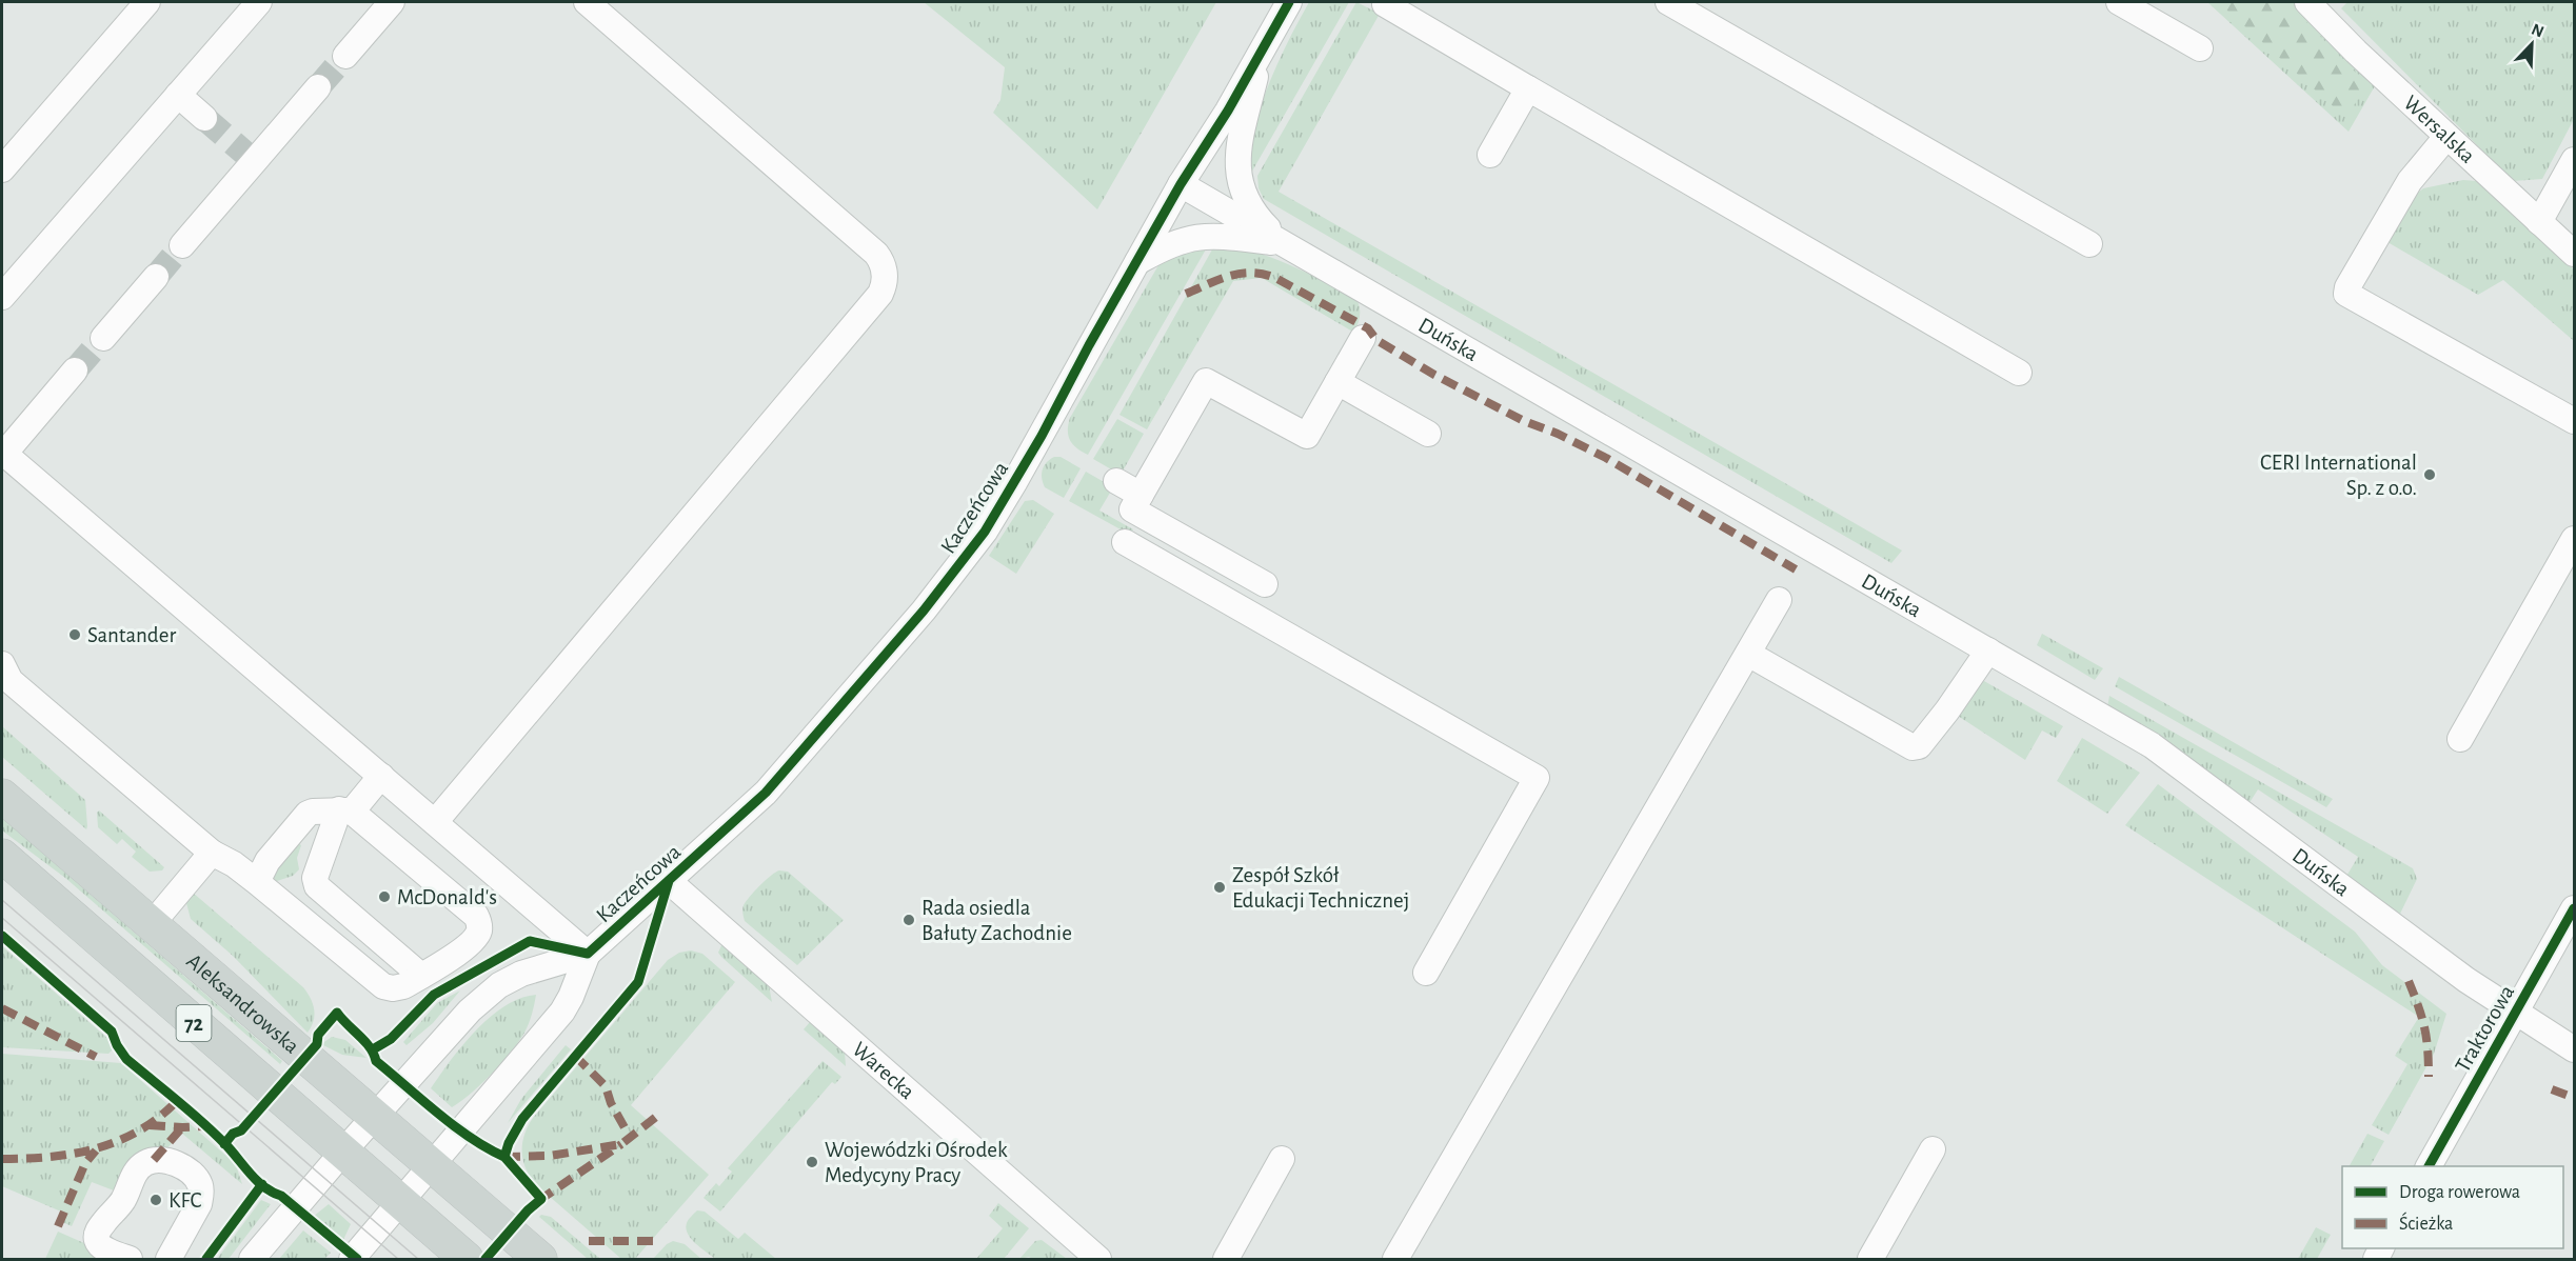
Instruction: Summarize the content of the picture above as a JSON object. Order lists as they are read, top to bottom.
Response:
{
  "streets": {
    "main road": ["Aleksandrowska", "72"],
    "street": [
      "Wersalska",
      "Duńska",
      "Kaczeńcowa",
      "Traktorowa",
      "Warecka"
    ]
  },
  "crossings": [
    ["Duńska", "Kaczeńcowa"],
    ["Duńska", "Traktorowa"],
    ["Kaczeńcowa", "Aleksandrowska"],
    ["Kaczeńcowa", "72"],
    ["Kaczeńcowa", "Warecka"]
  ],
  "places": [
    "CERI International Sp. z o.o.",
    "Santander",
    "Zespół Szkół Edukacji Technicznej",
    "McDonald's",
    "Rada osiedla Bałuty Zachodnie",
    "Wojewódzki Ośrodek Medycyny Pracy",
    "KFC"
  ],
  "legend": ["Droga rowerowa", "Ścieżka"],
  "north": "top right"
}
